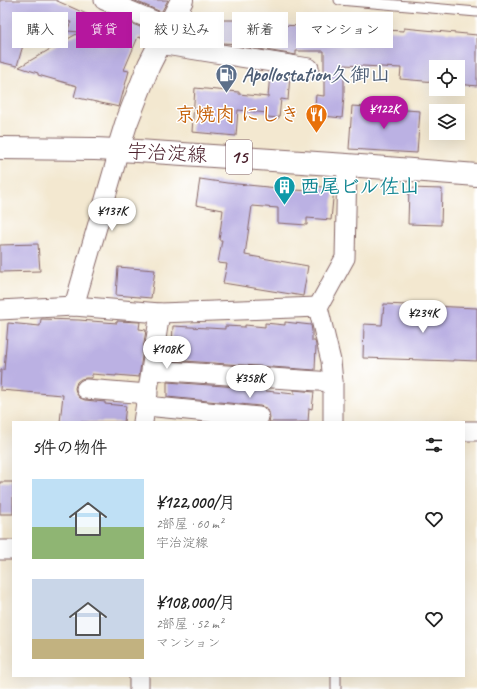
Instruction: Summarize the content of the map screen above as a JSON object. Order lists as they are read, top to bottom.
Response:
{
  "streets": {
    "main road": ["宇治淀線", "15"]
  },
  "places": {
    "fuel station": ["Apollostation久御山"],
    "restaurant": ["京焼肉 にしき"],
    "building": ["西尾ビル佐山"]
  },
  "page": {
    "chip": [
      "購入",
      "賃貸",
      "絞り込み",
      "新着",
      "マンション"
    ],
    "price": [
      "¥122K",
      "¥137K",
      "¥234K",
      "¥108K",
      "¥358K"
    ],
    "heading": "5件の物件",
    "list": [
      {
        "name": "¥122,000/月",
        "note": "2部屋 · 60 m² · 宇治淀線"
      },
      {
        "name": "¥108,000/月",
        "note": "2部屋 · 52 m² · マンション"
      }
    ]
  }
}
